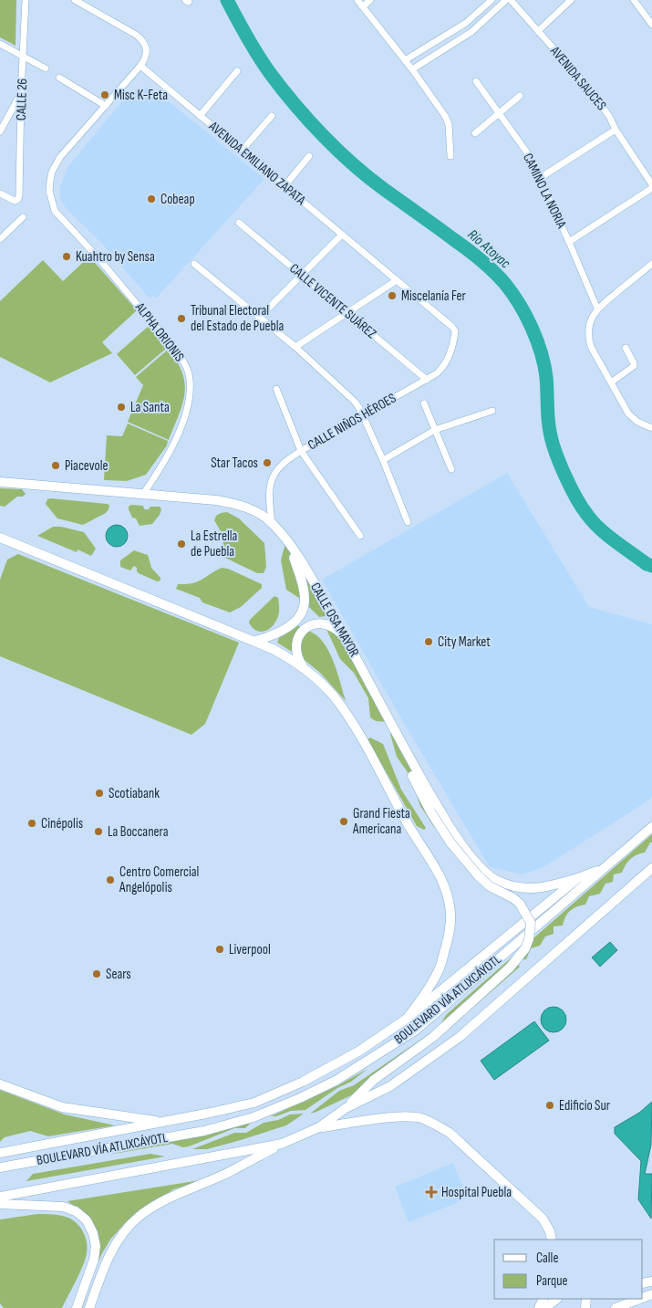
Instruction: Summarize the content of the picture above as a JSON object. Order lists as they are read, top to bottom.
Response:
{
  "streets": {
    "main road": ["CALLE OSA MAYOR", "BOULEVARD VÍA ATLIXCÁYOTL"],
    "street": [
      "AVENIDA SAUCES",
      "CALLE 26",
      "AVENIDA EMILIANO ZAPATA",
      "CAMINO LA NORIA",
      "CALLE VICENTE SUÁREZ",
      "ALPHA ORIONIS",
      "CALLE NIÑOS HÉROES"
    ]
  },
  "crossings": [
    ["AVENIDA EMILIANO ZAPATA", "CALLE NIÑOS HÉROES"],
    ["CALLE VICENTE SUÁREZ", "CALLE NIÑOS HÉROES"],
    ["ALPHA ORIONIS", "CALLE OSA MAYOR"],
    ["CALLE NIÑOS HÉROES", "CALLE OSA MAYOR"]
  ],
  "water": ["Río Atoyac"],
  "places": {
    "other": [
      "Misc K-Feta",
      "Cobeap",
      "Kuahtro by Sensa",
      "Miscelanía Fer",
      "Tribunal Electoral del Estado de Puebla",
      "La Santa",
      "Star Tacos",
      "Piacevole",
      "La Estrella de Puebla",
      "City Market",
      "Scotiabank",
      "Grand Fiesta Americana",
      "Cinépolis",
      "La Boccanera",
      "Centro Comercial Angelópolis",
      "Liverpool",
      "Sears",
      "Edificio Sur"
    ],
    "health": ["Hospital Puebla"]
  },
  "legend": ["Calle", "Parque"]
}
